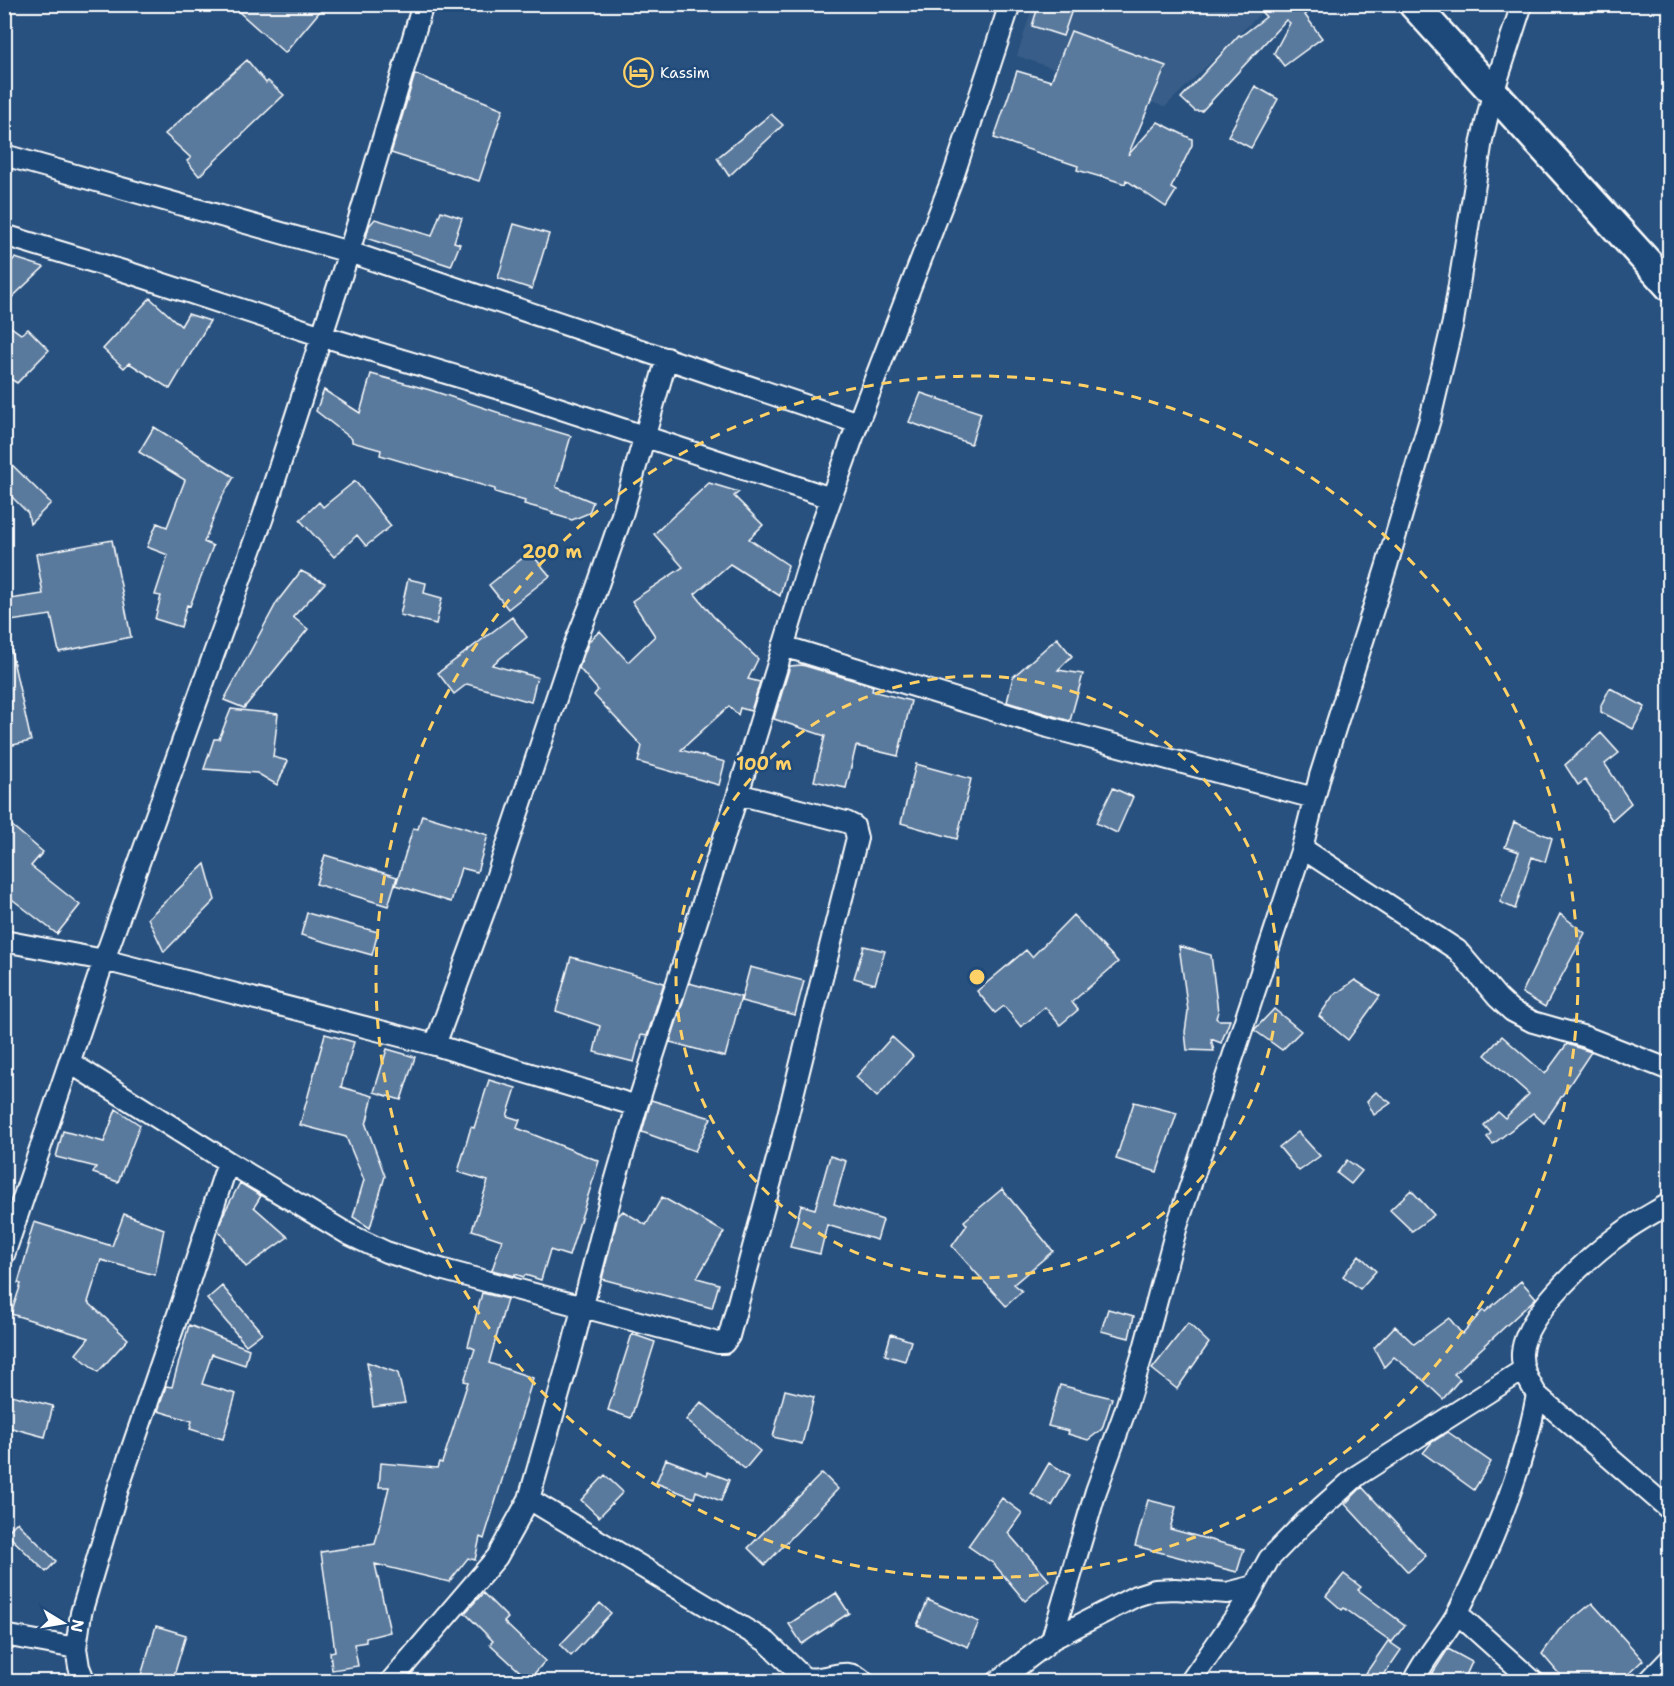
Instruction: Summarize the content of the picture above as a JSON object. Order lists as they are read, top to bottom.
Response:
{
  "places": {
    "hotel": ["Kassim"]
  },
  "north": "right",
  "rings": ["200 m", "100 m"]
}
